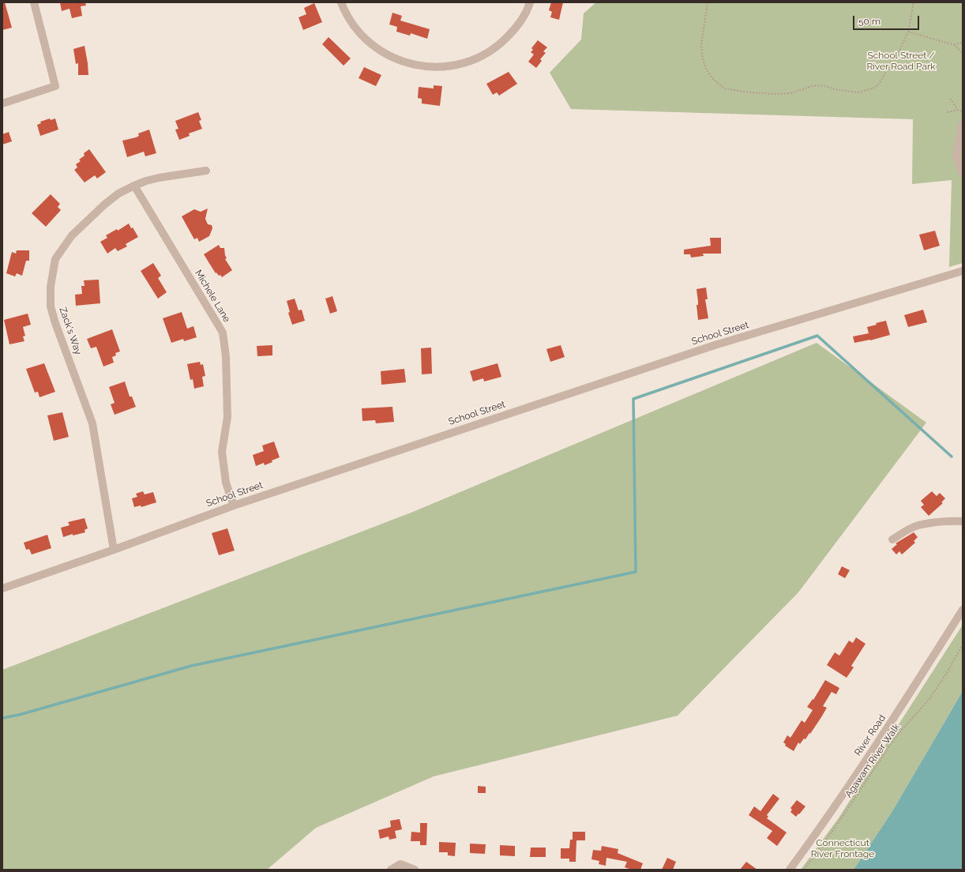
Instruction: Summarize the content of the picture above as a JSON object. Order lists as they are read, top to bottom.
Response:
{
  "streets": {
    "street": [
      "Michele Lane",
      "Zack's Way",
      "School Street",
      "River Road"
    ],
    "path": ["Agawam River Walk"]
  },
  "crossings": [
    ["Michele Lane", "Zack's Way"],
    ["Michele Lane", "School Street"],
    ["Zack's Way", "School Street"]
  ],
  "parks": ["School Street / River Road Park", "Connecticut River Frontage"],
  "scale_bar": "50 m"
}
